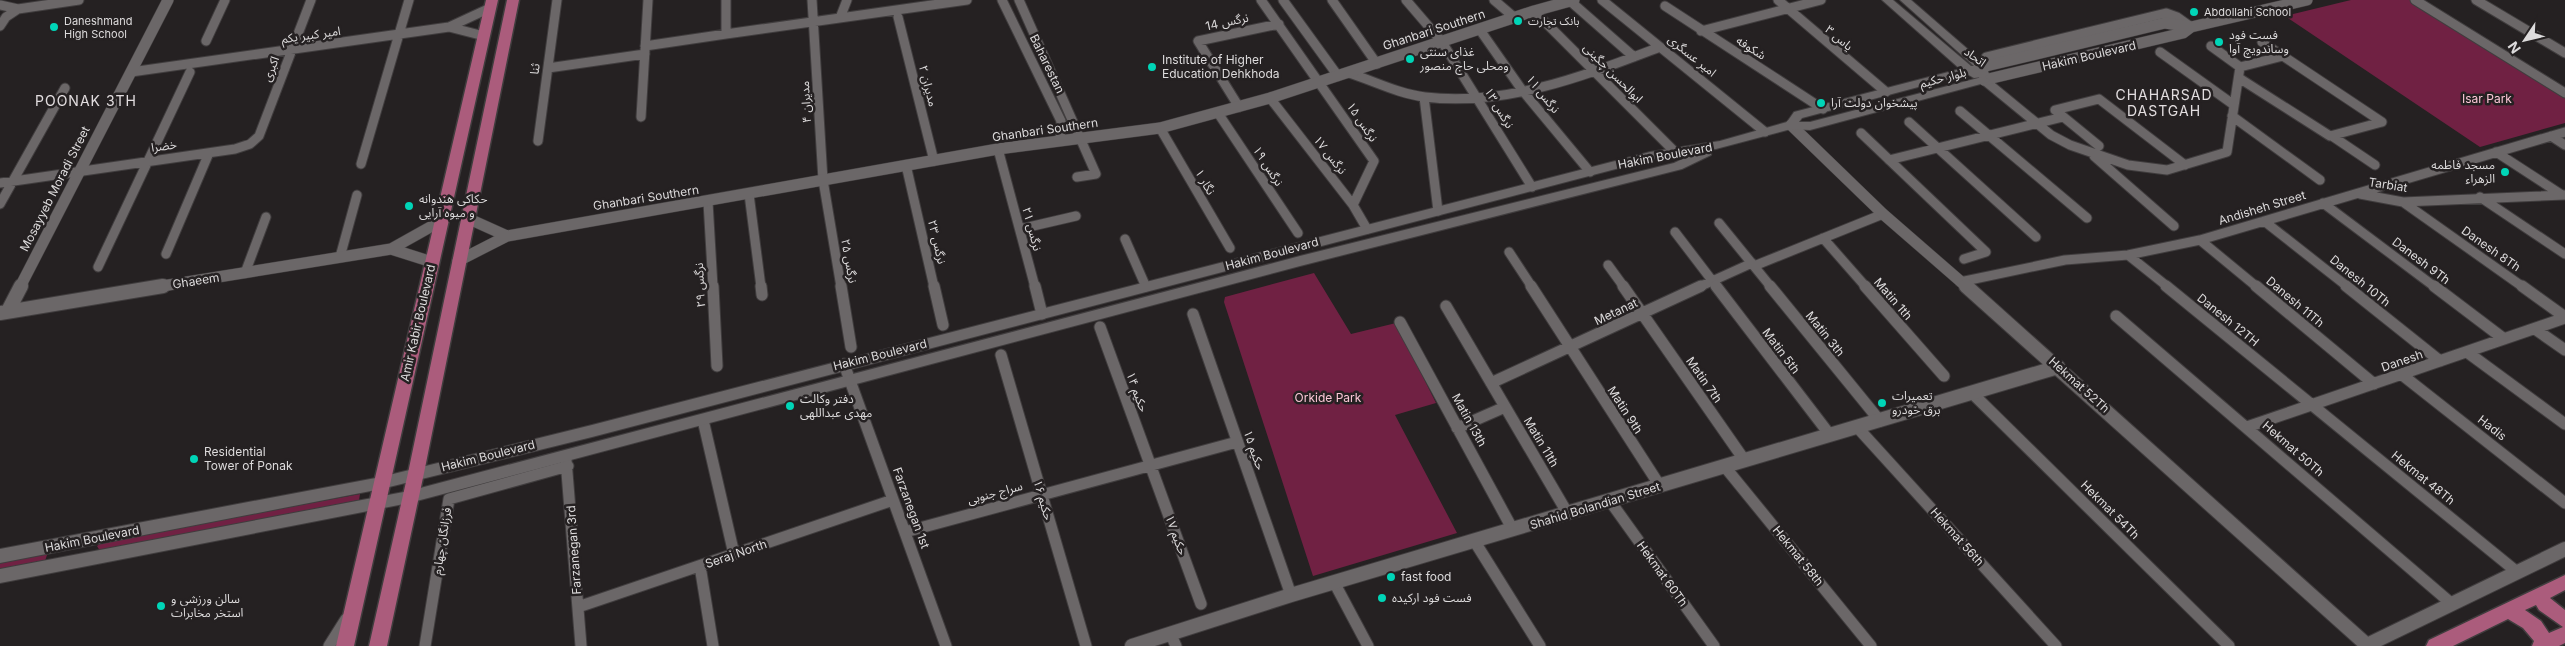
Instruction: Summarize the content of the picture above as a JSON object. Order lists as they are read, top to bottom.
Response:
{
  "streets": {
    "main road": [
      "Hakim Boulevard",
      "اتحاد",
      "بلوار حکیم",
      "Amir Kabir Boulevard"
    ],
    "street": [
      "نرگس 14",
      "Ghanbari Southern",
      "امیر کبیر یکم",
      "یاس ۳",
      "شکوفه",
      "امیر عسگری",
      "Baharestan",
      "اکبری",
      "ثنا",
      "ابوالحسن چگینی",
      "مدیران ۲",
      "نرگس ۱۱",
      "مدیران ۴",
      "نرگس ۱۳",
      "نرگس ۱۵",
      "خضرا",
      "نرگس ۱۷",
      "نرگس ۱۹",
      "نگار ۱",
      "Tarbiat",
      "Mosayyeb Moradi Street",
      "Andisheh Street",
      "نرگس ۲۱",
      "نرگس ۲۳",
      "Danesh 8Th",
      "نرگس ۲۵",
      "Danesh 9Th",
      "Ghaeem",
      "Danesh 10Th",
      "نرگس ۲۹",
      "Matin 1th",
      "Danesh 11Th",
      "Metanat",
      "Danesh 12TH",
      "Matin 3th",
      "Matin 5th",
      "Danesh",
      "Matin 7th",
      "Hekmat 52Th",
      "حکیم ۱۴",
      "Matin 9th",
      "Matin 13th",
      "Hadis",
      "Matin 11th",
      "Hekmat 50Th",
      "حکیم ۱۵",
      "Hekmat 48Th",
      "سراج جنوبی",
      "حکیم ۱۶",
      "Shahid Bolandian Street",
      "Farzanegan 1st",
      "Hekmat 54Th",
      "حکیم ۱۷",
      "Hekmat 56th",
      "فرزانگان چهارم",
      "Farzanegan 3rd",
      "Seraj North",
      "Hekmat 58th",
      "Hekmat 60Th"
    ]
  },
  "crossings": [
    ["نرگس 14", "Ghanbari Southern"],
    ["Ghanbari Southern", "Baharestan"],
    ["Ghanbari Southern", "ابوالحسن چگینی"],
    ["Ghanbari Southern", "مدیران ۲"],
    ["Ghanbari Southern", "نرگس ۱۱"],
    ["Ghanbari Southern", "مدیران ۴"],
    ["Ghanbari Southern", "نرگس ۱۳"],
    ["Ghanbari Southern", "نرگس ۱۵"],
    ["Ghanbari Southern", "نرگس ۱۷"],
    ["Ghanbari Southern", "نرگس ۱۹"],
    ["Ghanbari Southern", "نگار ۱"],
    ["Ghanbari Southern", "نرگس ۲۱"],
    ["Ghanbari Southern", "نرگس ۲۳"],
    ["Ghanbari Southern", "نرگس ۲۵"],
    ["Ghanbari Southern", "نرگس ۲۹"],
    ["Ghanbari Southern", "Amir Kabir Boulevard"],
    ["امیر کبیر یکم", "اکبری"],
    ["امیر کبیر یکم", "Mosayyeb Moradi Street"],
    ["امیر کبیر یکم", "Amir Kabir Boulevard"],
    ["یاس ۳", "بلوار حکیم"],
    ["شکوفه", "بلوار حکیم"],
    ["امیر عسگری", "بلوار حکیم"],
    ["Hakim Boulevard", "اتحاد"],
    ["Hakim Boulevard", "ابوالحسن چگینی"],
    ["Hakim Boulevard", "بلوار حکیم"],
    ["Hakim Boulevard", "نرگس ۱۱"],
    ["Hakim Boulevard", "نرگس ۱۳"],
    ["Hakim Boulevard", "نرگس ۱۷"],
    ["Hakim Boulevard", "نرگس ۲۱"],
    ["Hakim Boulevard", "Amir Kabir Boulevard"],
    ["Hakim Boulevard", "Farzanegan 1st"],
    ["Hakim Boulevard", "فرزانگان چهارم"],
    ["Hakim Boulevard", "Farzanegan 3rd"],
    ["اتحاد", "بلوار حکیم"],
    ["اکبری", "خضرا"],
    ["بلوار حکیم", "Hekmat 52Th"],
    ["مدیران ۴", "نرگس ۲۵"],
    ["نرگس ۱۵", "نرگس ۱۷"],
    ["خضرا", "Mosayyeb Moradi Street"],
    ["Tarbiat", "Andisheh Street"],
    ["Tarbiat", "Danesh 8Th"],
    ["Mosayyeb Moradi Street", "Ghaeem"],
    ["Andisheh Street", "Danesh 9Th"],
    ["Andisheh Street", "Danesh 10Th"],
    ["Andisheh Street", "Danesh 11Th"],
    ["Andisheh Street", "Danesh 12TH"],
    ["Andisheh Street", "Hekmat 52Th"],
    ["Danesh 8Th", "Danesh"],
    ["Danesh 9Th", "Danesh"],
    ["Danesh 10Th", "Danesh"],
    ["Matin 1th", "Metanat"],
    ["Danesh 11Th", "Danesh"],
    ["Metanat", "Matin 3th"],
    ["Metanat", "Matin 5th"],
    ["Metanat", "Matin 7th"],
    ["Metanat", "Hekmat 52Th"],
    ["Metanat", "Matin 9th"],
    ["Metanat", "Matin 11th"],
    ["Danesh 12TH", "Danesh"],
    ["Danesh 12TH", "Hekmat 48Th"],
    ["Matin 3th", "Shahid Bolandian Street"],
    ["Matin 5th", "Shahid Bolandian Street"],
    ["Danesh", "Hadis"],
    ["Danesh", "Hekmat 50Th"],
    ["Danesh", "Hekmat 48Th"],
    ["Matin 7th", "Shahid Bolandian Street"],
    ["Hekmat 52Th", "Shahid Bolandian Street"],
    ["حکیم ۱۴", "سراج جنوبی"],
    ["حکیم ۱۴", "حکیم ۱۷"],
    ["Matin 9th", "Shahid Bolandian Street"],
    ["Matin 13th", "Shahid Bolandian Street"],
    ["Matin 11th", "Shahid Bolandian Street"],
    ["حکیم ۱۵", "سراج جنوبی"],
    ["حکیم ۱۵", "Shahid Bolandian Street"],
    ["سراج جنوبی", "حکیم ۱۶"],
    ["سراج جنوبی", "Farzanegan 1st"],
    ["سراج جنوبی", "حکیم ۱۷"],
    ["Shahid Bolandian Street", "Hekmat 54Th"],
    ["Shahid Bolandian Street", "Hekmat 56th"],
    ["Shahid Bolandian Street", "Hekmat 58th"],
    ["Shahid Bolandian Street", "Hekmat 60Th"],
    ["Farzanegan 1st", "Seraj North"],
    ["فرزانگان چهارم", "Farzanegan 3rd"],
    ["Farzanegan 3rd", "Seraj North"]
  ],
  "districts": ["CHAHARSAD DASTGAH", "POONAK 3TH"],
  "parks": ["Isar Park", "Orkide Park"],
  "places": [
    "Abdollahi School",
    "بانک تجارت",
    "Daneshmand High School",
    "فست فود وساندویچ آوا",
    "غذای سنتی ومحلی حاج منصور",
    "Institute of Higher Education Dehkhoda",
    "پیشخوان دولت آرا",
    "مسجد فاطمه الزهراء",
    "حکاکی هندوانه و میوه آرایی",
    "تعمیرات برق خودرو",
    "دفتر وکالت مهدی عبداللهی",
    "Residential Tower of Ponak",
    "fast food",
    "فست فود ارکیده",
    "سالن ورزشی و استخر مخابرات"
  ],
  "north": "bottom left"
}
